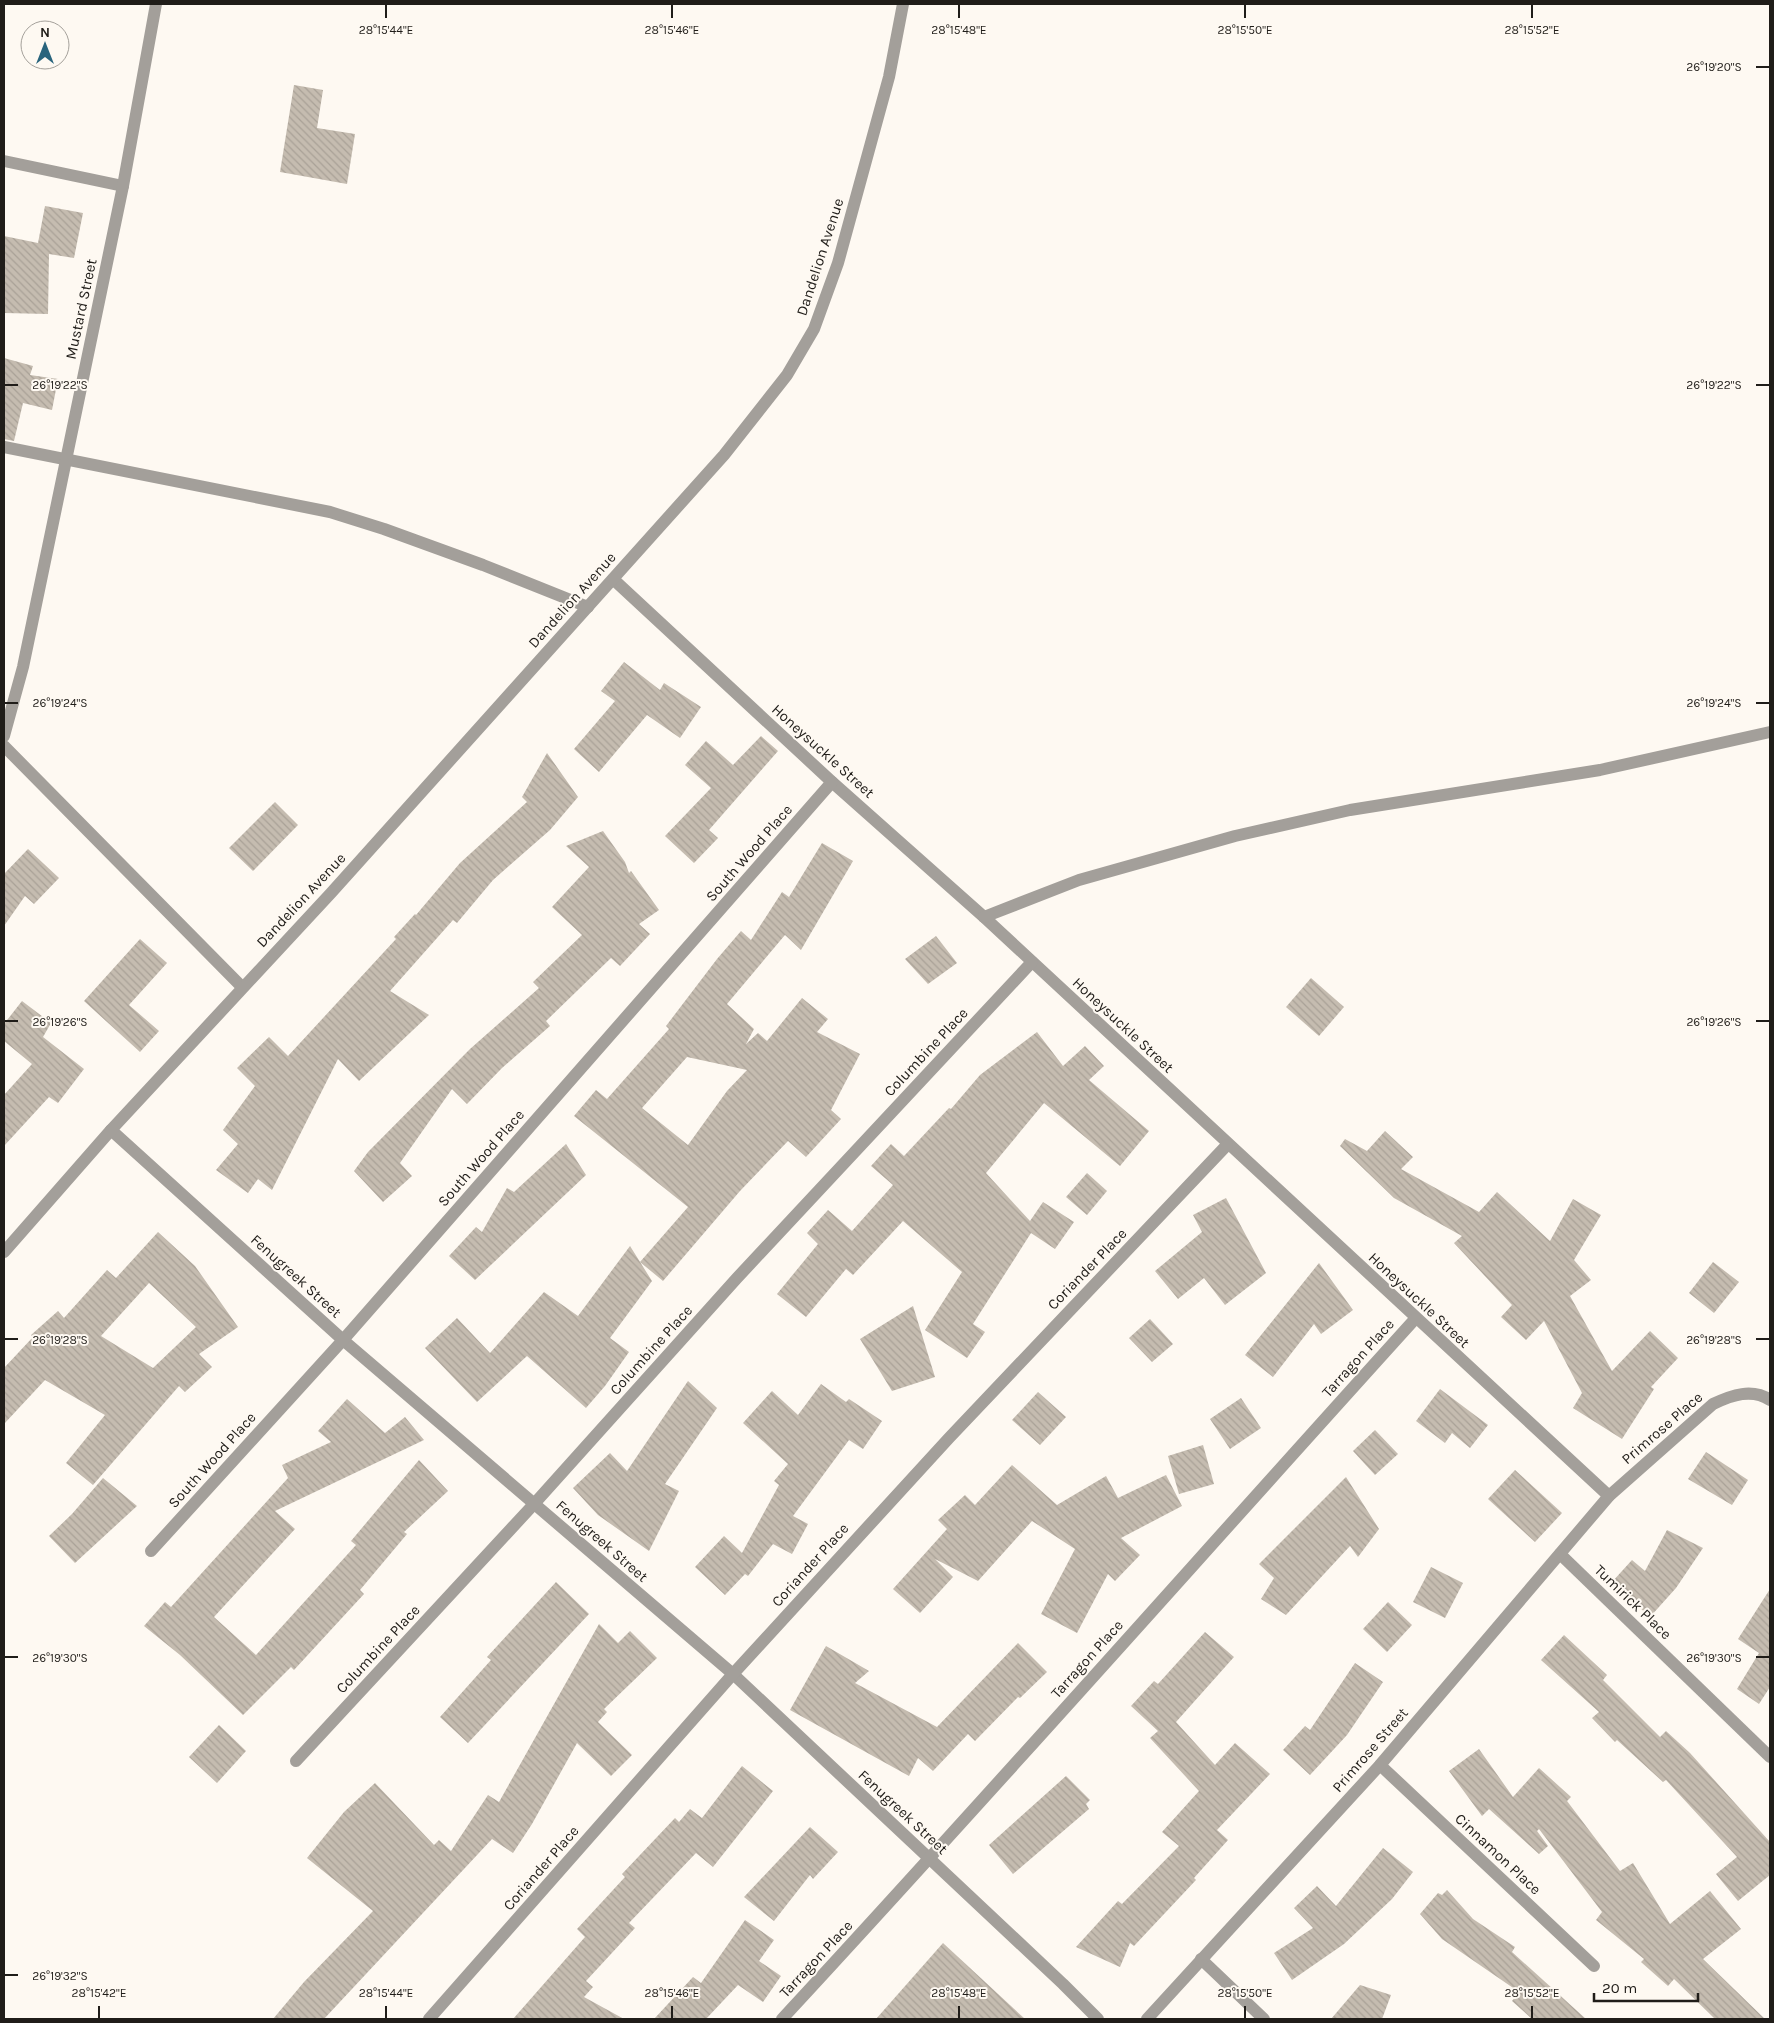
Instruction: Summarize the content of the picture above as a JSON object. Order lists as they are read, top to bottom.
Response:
{
  "streets": {
    "street": [
      "Dandelion Avenue",
      "Mustard Street",
      "Honeysuckle Street",
      "South Wood Place",
      "Columbine Place",
      "Coriander Place",
      "Fenugreek Street",
      "Tarragon Place",
      "Primrose Place",
      "Tumirick Place",
      "Primrose Street",
      "Cinnamon Place"
    ]
  },
  "crossings": [
    ["Dandelion Avenue", "Honeysuckle Street"],
    ["Dandelion Avenue", "Fenugreek Street"],
    ["Honeysuckle Street", "South Wood Place"],
    ["Honeysuckle Street", "Columbine Place"],
    ["Honeysuckle Street", "Coriander Place"],
    ["Honeysuckle Street", "Tarragon Place"],
    ["Honeysuckle Street", "Primrose Place"],
    ["Honeysuckle Street", "Primrose Street"],
    ["South Wood Place", "Fenugreek Street"],
    ["Columbine Place", "Fenugreek Street"],
    ["Coriander Place", "Fenugreek Street"],
    ["Fenugreek Street", "Tarragon Place"],
    ["Primrose Place", "Primrose Street"],
    ["Tumirick Place", "Primrose Street"],
    ["Primrose Street", "Cinnamon Place"]
  ],
  "scale_bar": "20 m",
  "north": "top",
  "coordinates": [
    "28°15'44\"E",
    "28°15'46\"E",
    "28°15'48\"E",
    "28°15'50\"E",
    "28°15'52\"E",
    "26°19'20\"S",
    "26°19'22\"S",
    "26°19'24\"S",
    "26°19'26\"S",
    "26°19'28\"S",
    "26°19'30\"S",
    "26°19'32\"S",
    "28°15'42\"E"
  ]
}
